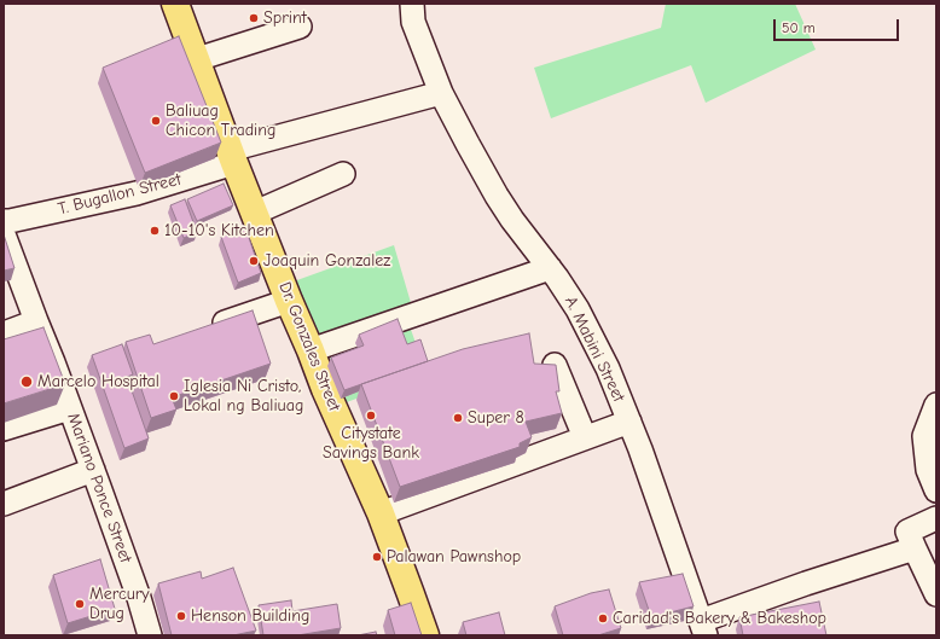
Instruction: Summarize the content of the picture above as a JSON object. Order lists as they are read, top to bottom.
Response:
{
  "streets": {
    "main road": ["Dr. Gonzales Street"],
    "street": ["T. Bugallon Street", "A. Mabini Street", "Mariano Ponce Street"]
  },
  "crossings": [
    ["T. Bugallon Street", "Dr. Gonzales Street"],
    ["T. Bugallon Street", "A. Mabini Street"]
  ],
  "places": [
    "Sprint",
    "Baliuag Chicon Trading",
    "10-10's Kitchen",
    "Joaquin Gonzalez",
    "Marcelo Hospital",
    "Iglesia Ni Cristo, Lokal ng Baliuag",
    "Citystate Savings Bank",
    "Super 8",
    "Palawan Pawnshop",
    "Mercury Drug",
    "Henson Building",
    "Caridad's Bakery & Bakeshop"
  ],
  "scale_bar": "50 m"
}
